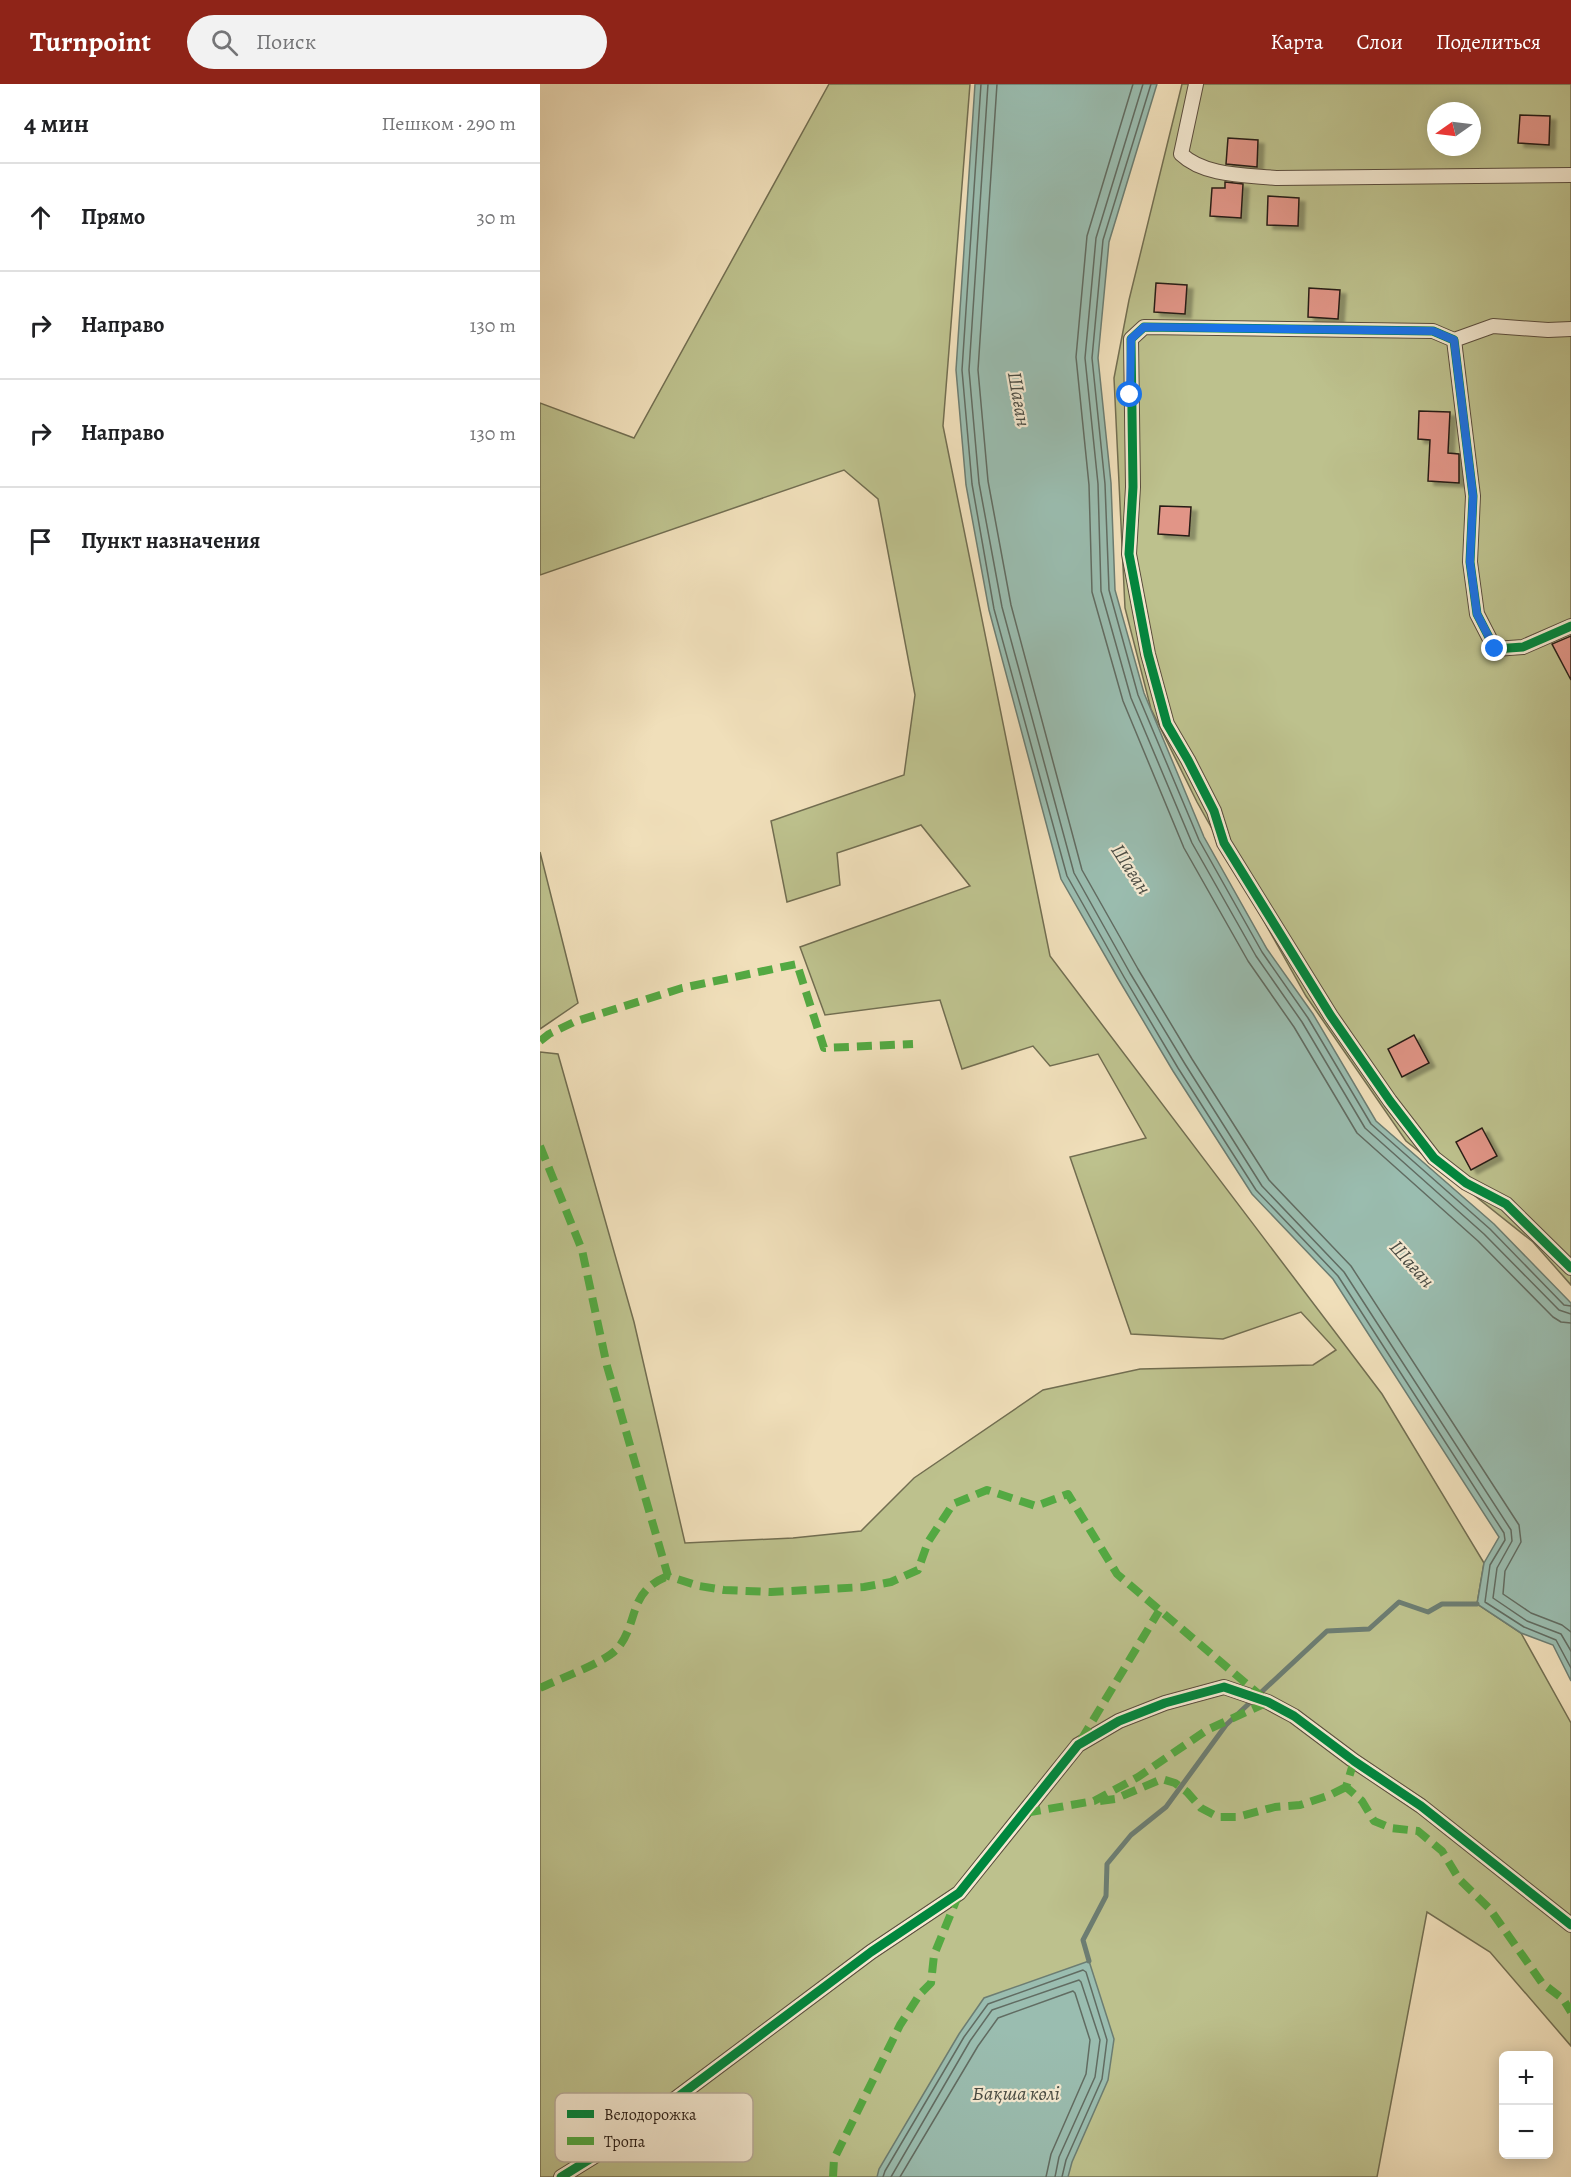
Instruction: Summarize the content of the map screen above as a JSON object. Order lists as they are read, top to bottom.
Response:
{
  "water": ["Шаған", "Бақша көлі"],
  "legend": ["Велодорожка", "Тропа"],
  "north": "left",
  "page": {
    "header": "Turnpoint",
    "search": "Поиск",
    "nav": ["Карта", "Слои", "Поделиться"],
    "heading": ["4 мин", "Пешком · 290 m"],
    "list": [
      ["Прямо", "30 m"],
      ["Направо", "130 m"],
      ["Направо", "130 m"],
      "Пункт назначения"
    ],
    "map_buttons": ["+", "−"]
  }
}
